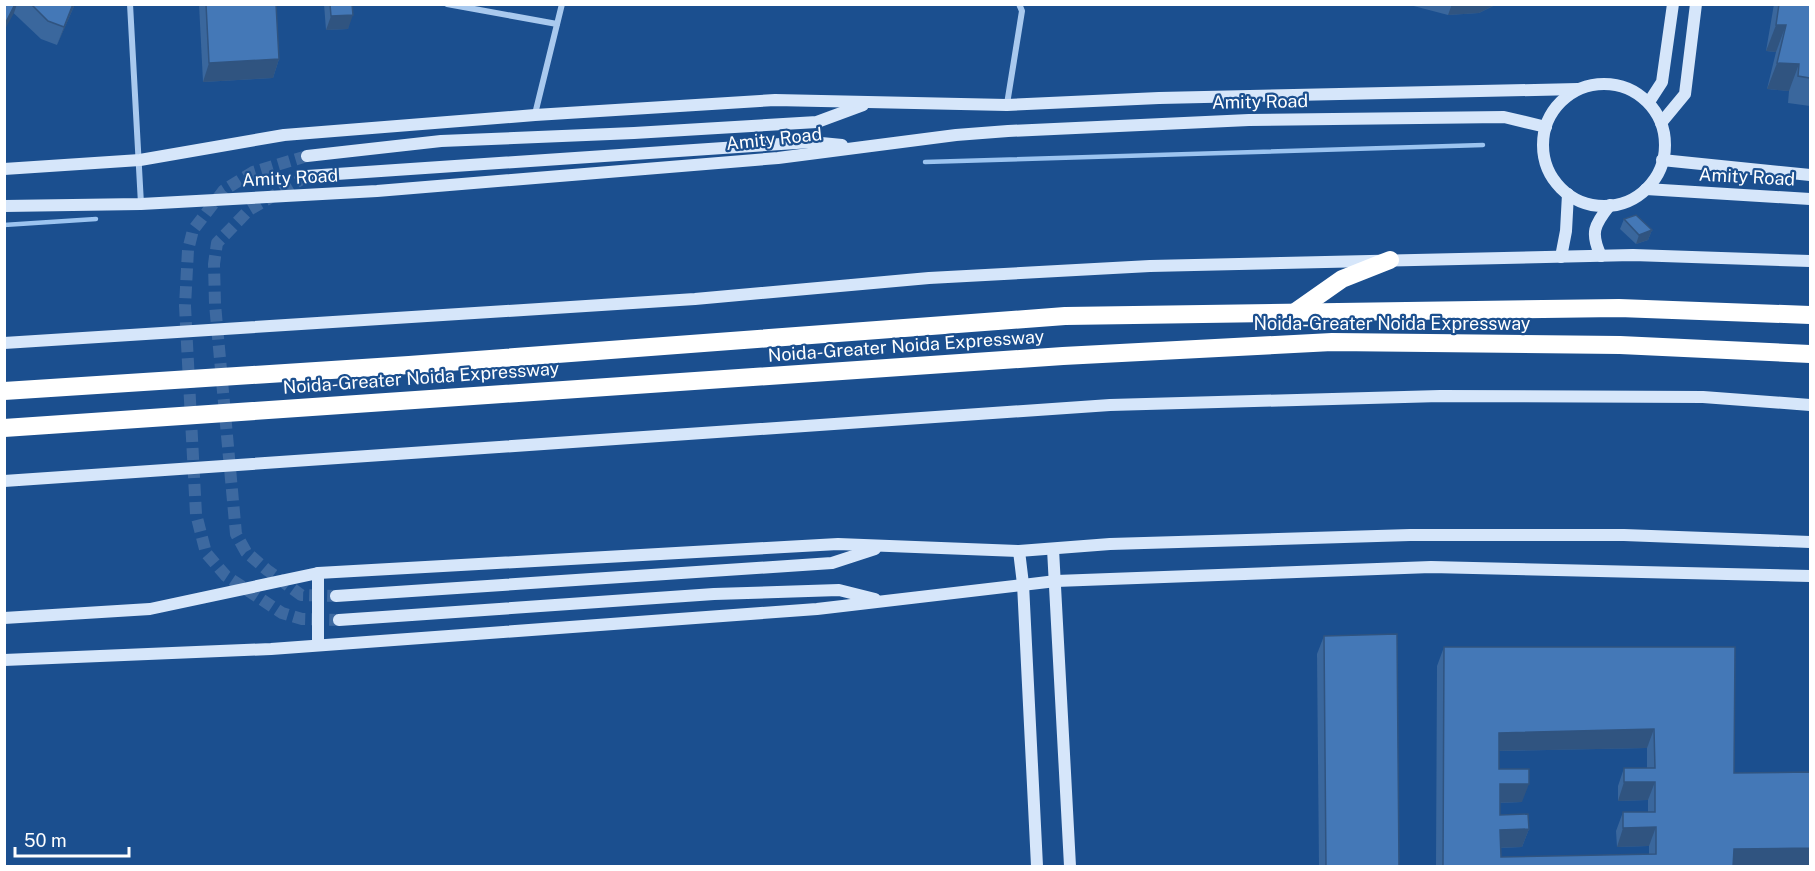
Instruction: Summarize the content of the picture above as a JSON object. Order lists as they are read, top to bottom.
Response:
{
  "streets": {
    "highway": ["Noida-Greater Noida Expressway"],
    "street": ["Amity Road"]
  },
  "scale_bar": "50 m"
}
